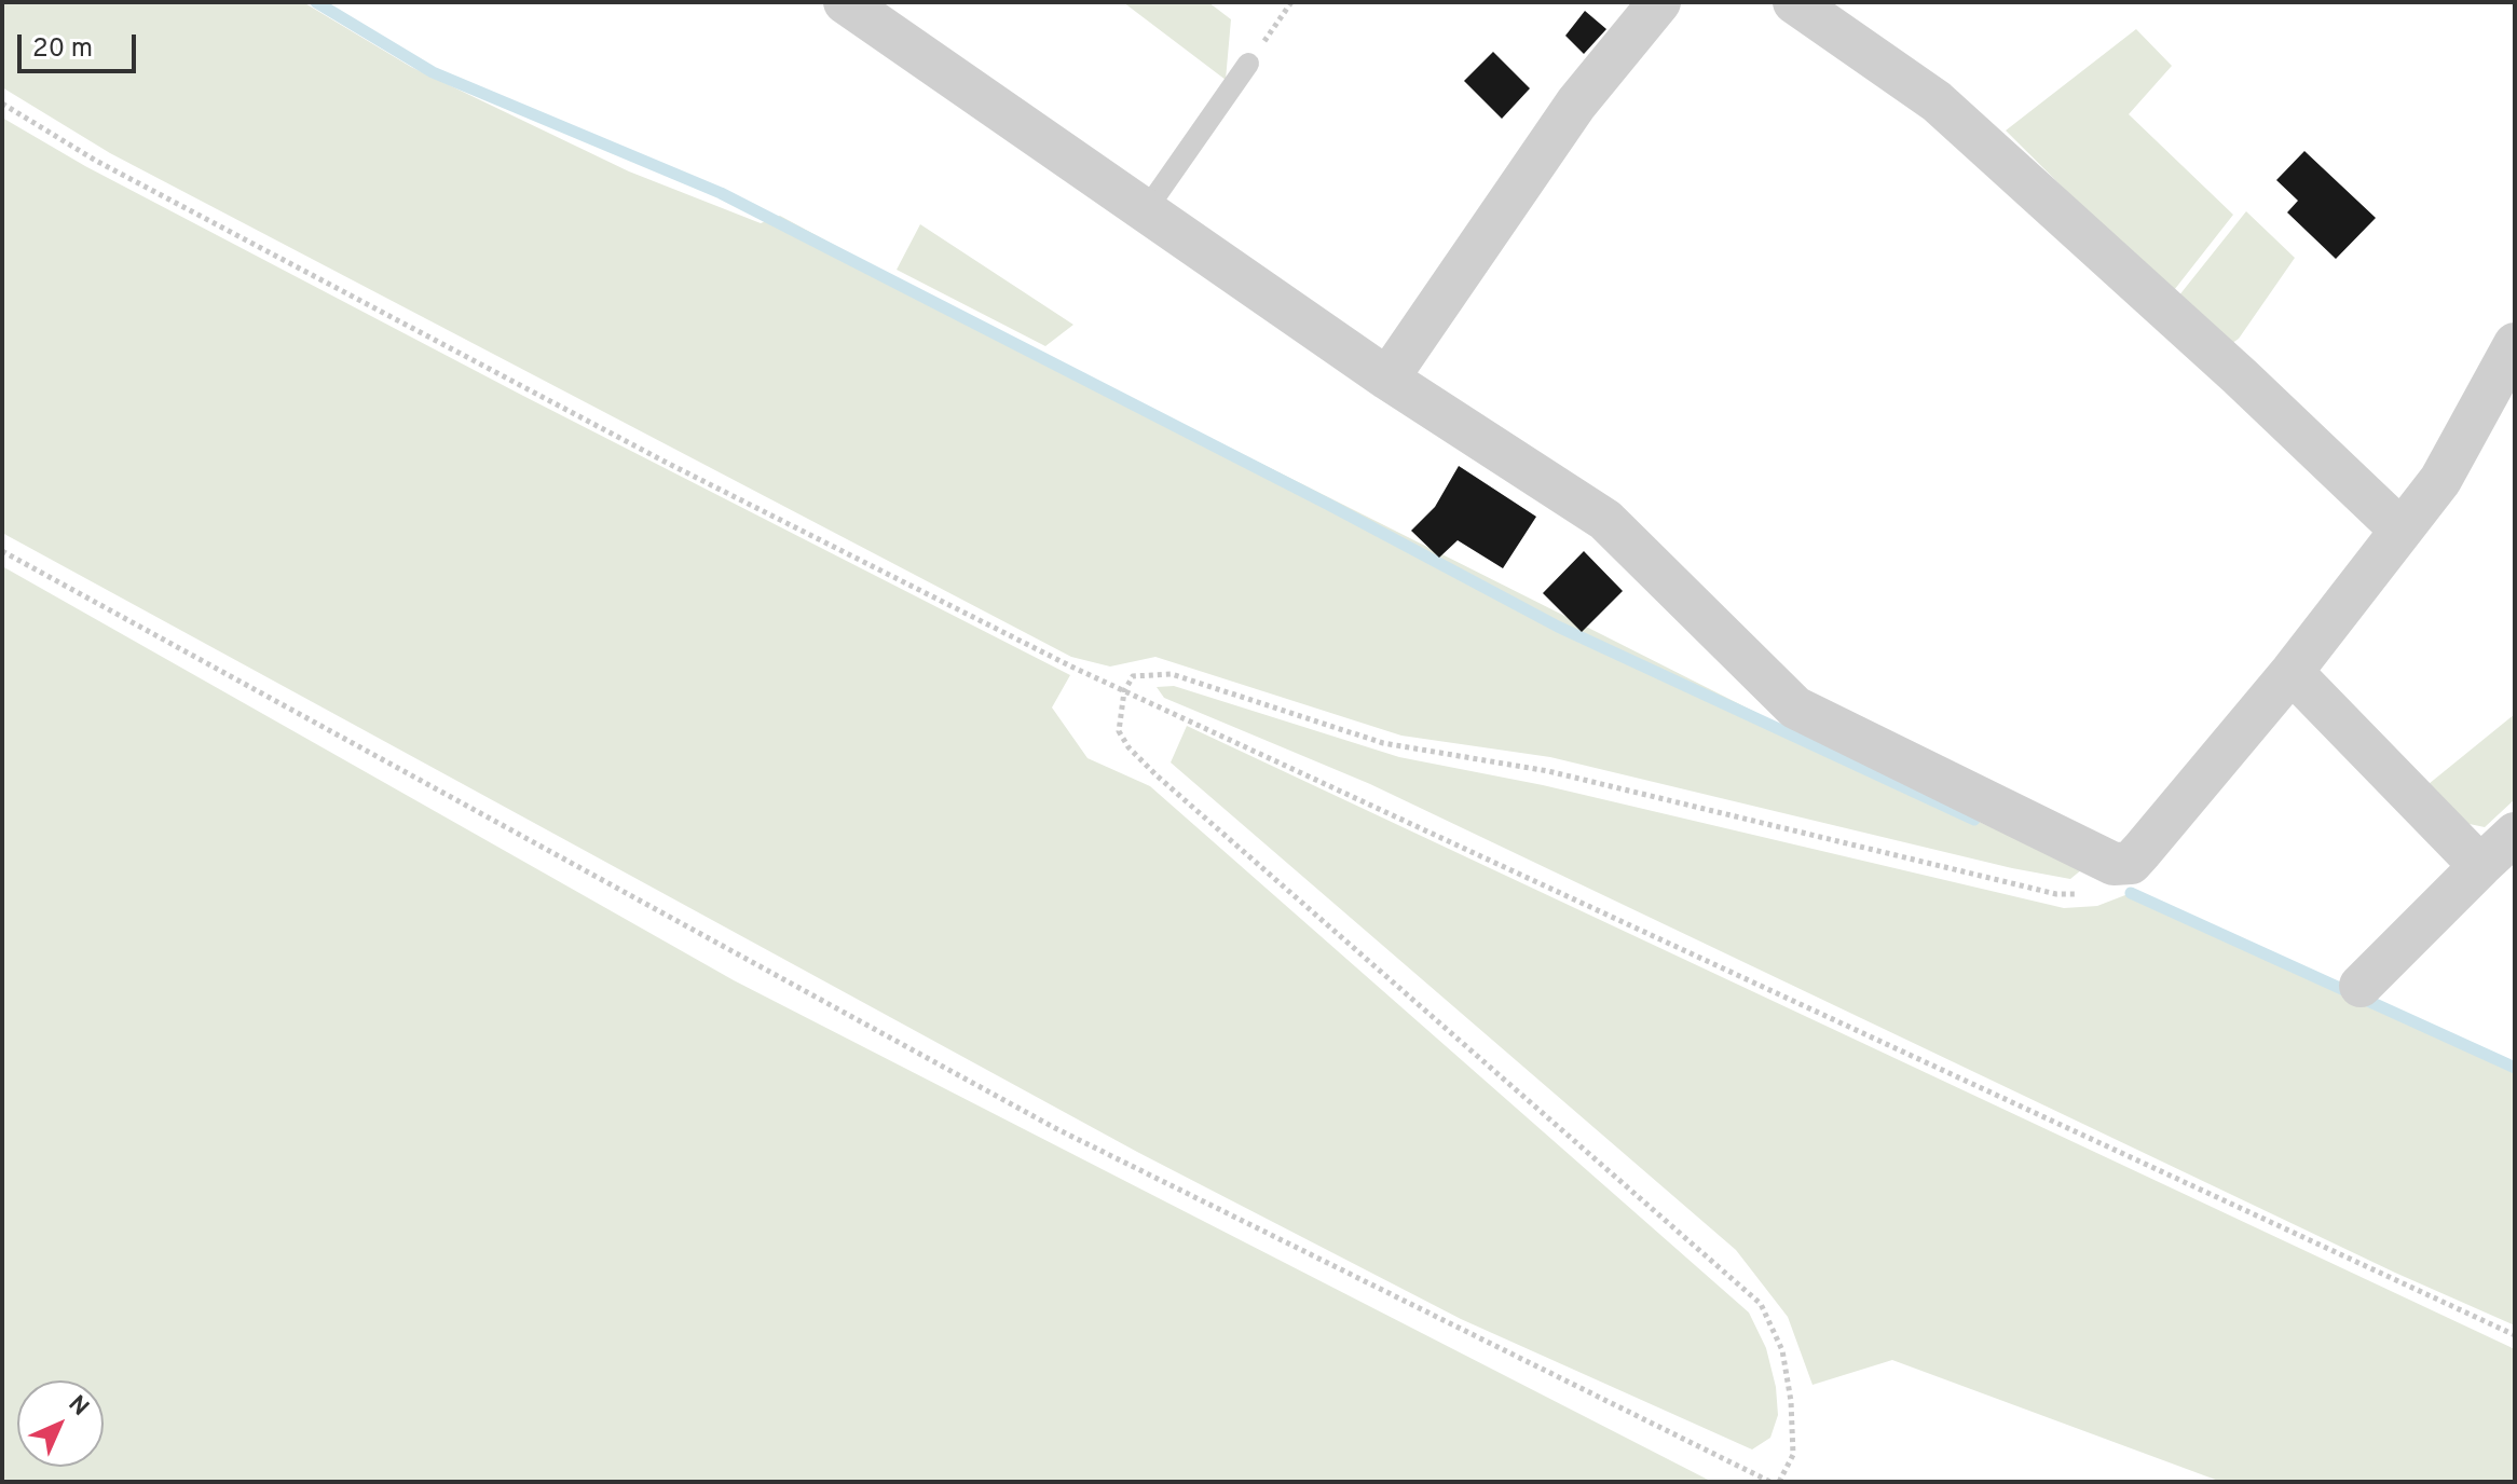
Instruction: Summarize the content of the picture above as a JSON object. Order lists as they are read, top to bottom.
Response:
{
  "scale_bar": "20 m",
  "north": "top right"
}
